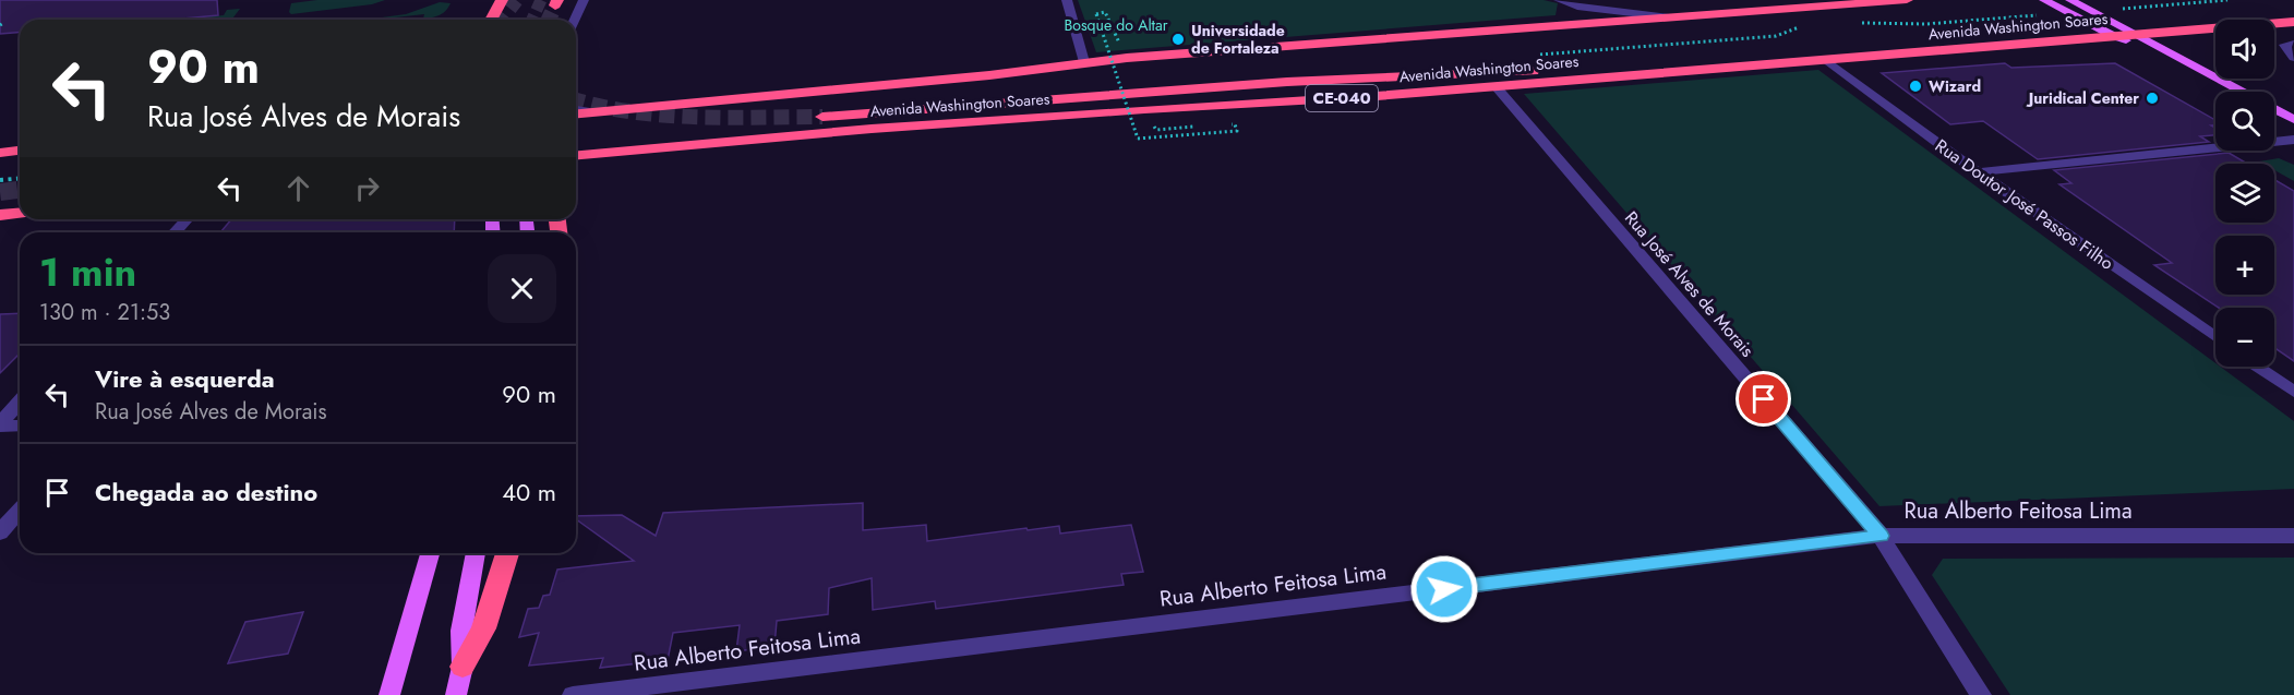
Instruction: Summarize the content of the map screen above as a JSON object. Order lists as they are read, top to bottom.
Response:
{
  "streets": {
    "highway": ["Avenida Washington Soares", "CE-040"],
    "street": ["Rua Doutor José Passos Filho", "Rua José Alves de Morais", "Rua Alberto Feitosa Lima"]
  },
  "crossings": [
    ["Avenida Washington Soares", "Rua Doutor José Passos Filho"],
    ["Avenida Washington Soares", "Rua José Alves de Morais"],
    ["Rua José Alves de Morais", "Rua Alberto Feitosa Lima"]
  ],
  "parks": ["Bosque do Altar"],
  "places": ["Universidade de Fortaleza", "Wizard", "Juridical Center"],
  "page": {
    "map_buttons": ["+", "−"],
    "turn": ["90 m", "Rua José Alves de Morais"],
    "heading": ["1 min", "130 m · 21:53"],
    "list": [
      {
        "name": "Vire à esquerda",
        "note": "Rua José Alves de Morais",
        "value": "90 m"
      },
      {
        "name": "Chegada ao destino",
        "value": "40 m"
      }
    ]
  }
}
